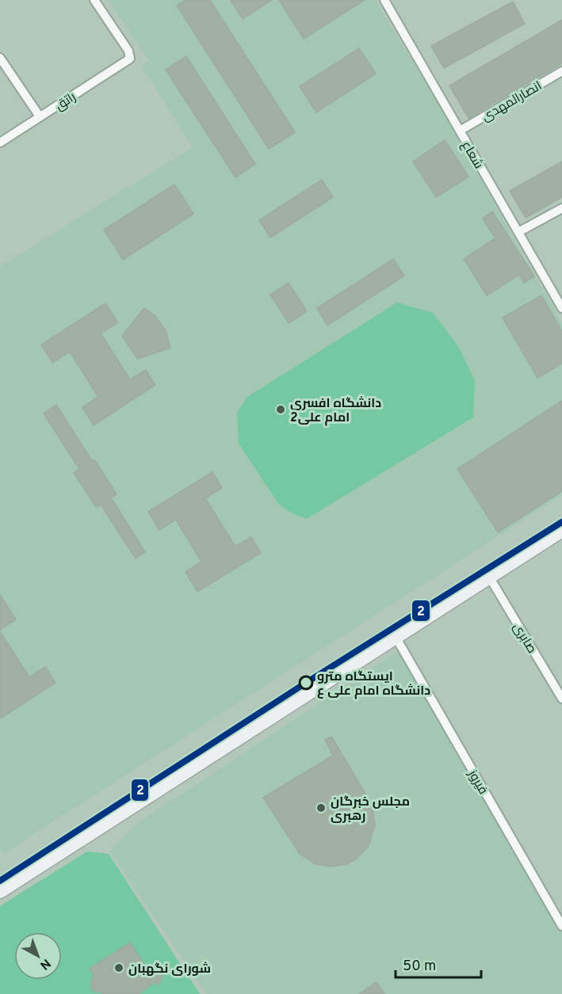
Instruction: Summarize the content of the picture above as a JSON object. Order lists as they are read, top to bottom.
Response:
{
  "streets": {
    "street": [
      "راتق",
      "انصارالمهدی",
      "شعاع",
      "صابری",
      "فیروز"
    ]
  },
  "crossings": [
    ["انصارالمهدی", "شعاع"]
  ],
  "places": [
    "دانشگاه افسری امام علی2",
    "ایستگاه مترو دانشگاه امام علی ع",
    "مجلس خبرگان رهبری",
    "شورای نگهبان"
  ],
  "lines": ["transit line 2"],
  "scale_bar": "50 m",
  "north": "bottom right"
}
